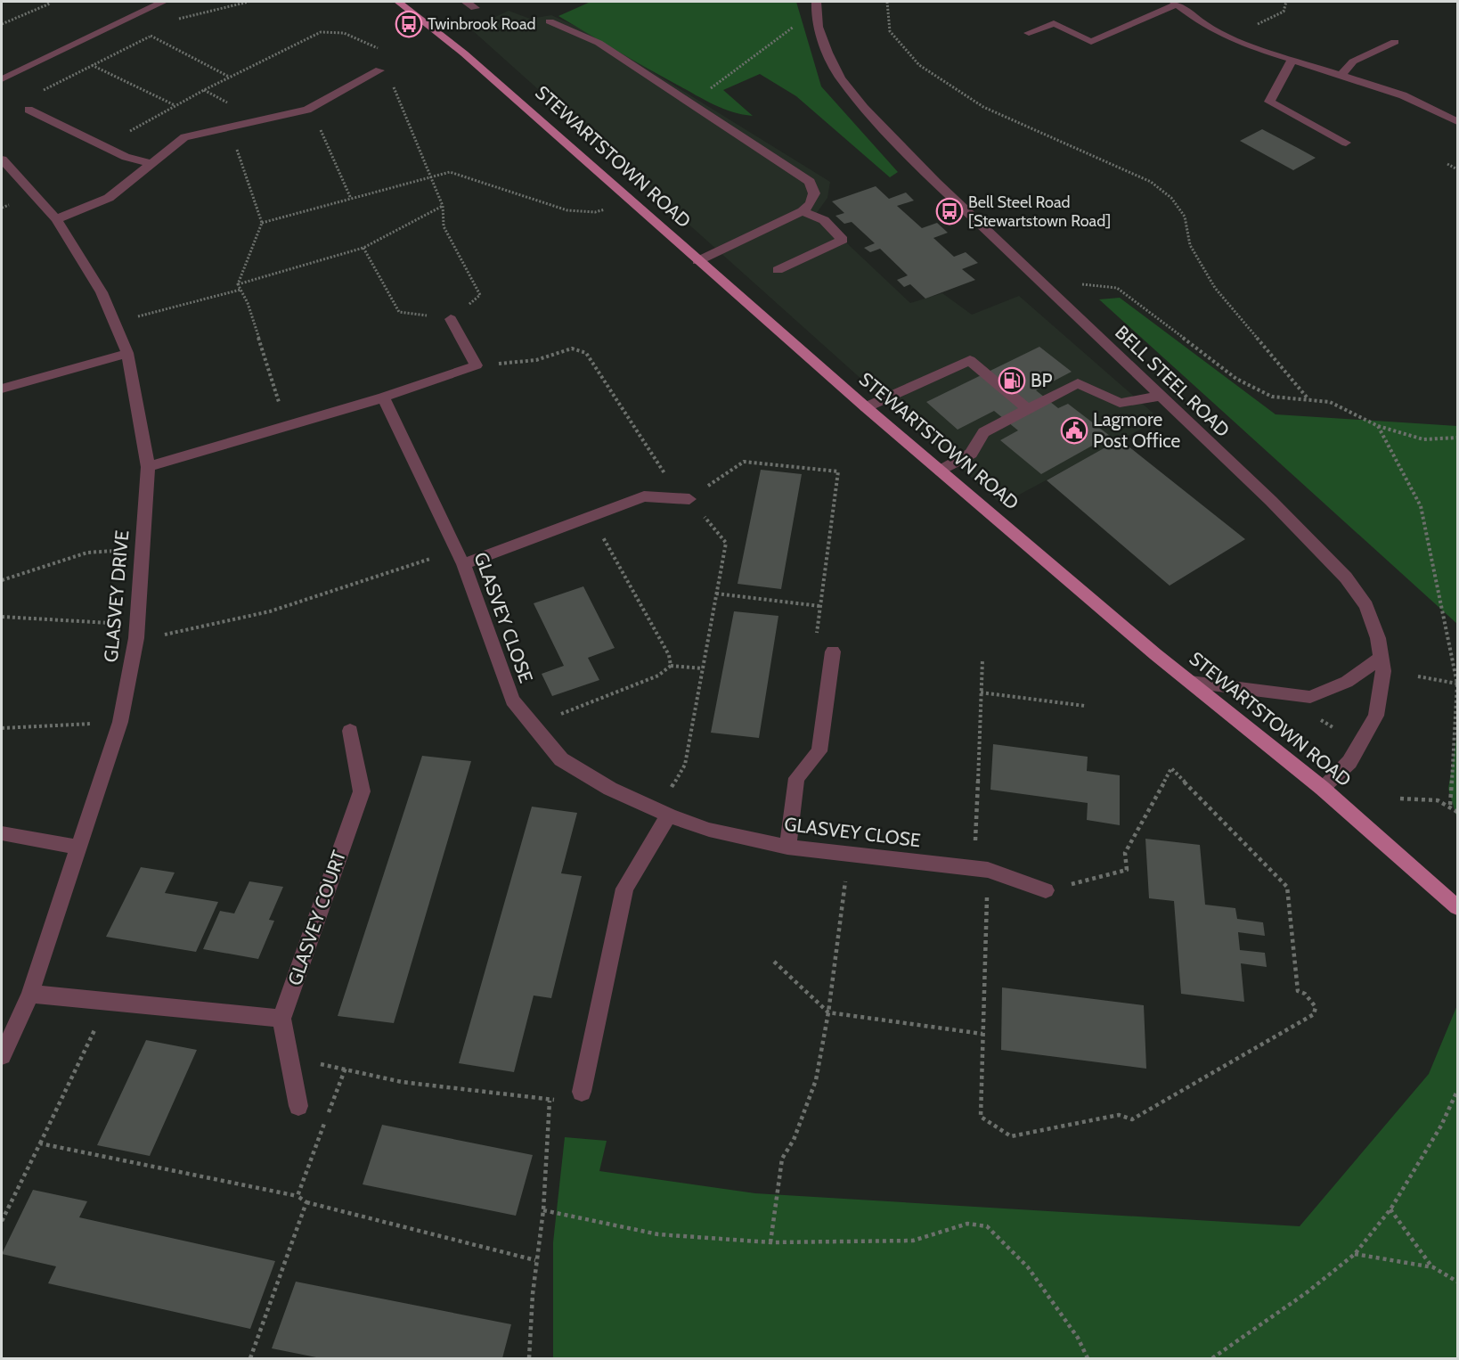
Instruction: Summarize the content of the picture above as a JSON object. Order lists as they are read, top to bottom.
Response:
{
  "streets": {
    "main road": ["STEWARTSTOWN ROAD"],
    "street": [
      "BELL STEEL ROAD",
      "GLASVEY DRIVE",
      "GLASVEY CLOSE",
      "GLASVEY COURT"
    ]
  },
  "crossings": [
    ["STEWARTSTOWN ROAD", "BELL STEEL ROAD"]
  ],
  "places": {
    "bus stop": ["Twinbrook Road", "Bell Steel Road [Stewartstown Road]"],
    "fuel station": ["BP"],
    "public building": ["Lagmore Post Office"]
  }
}
